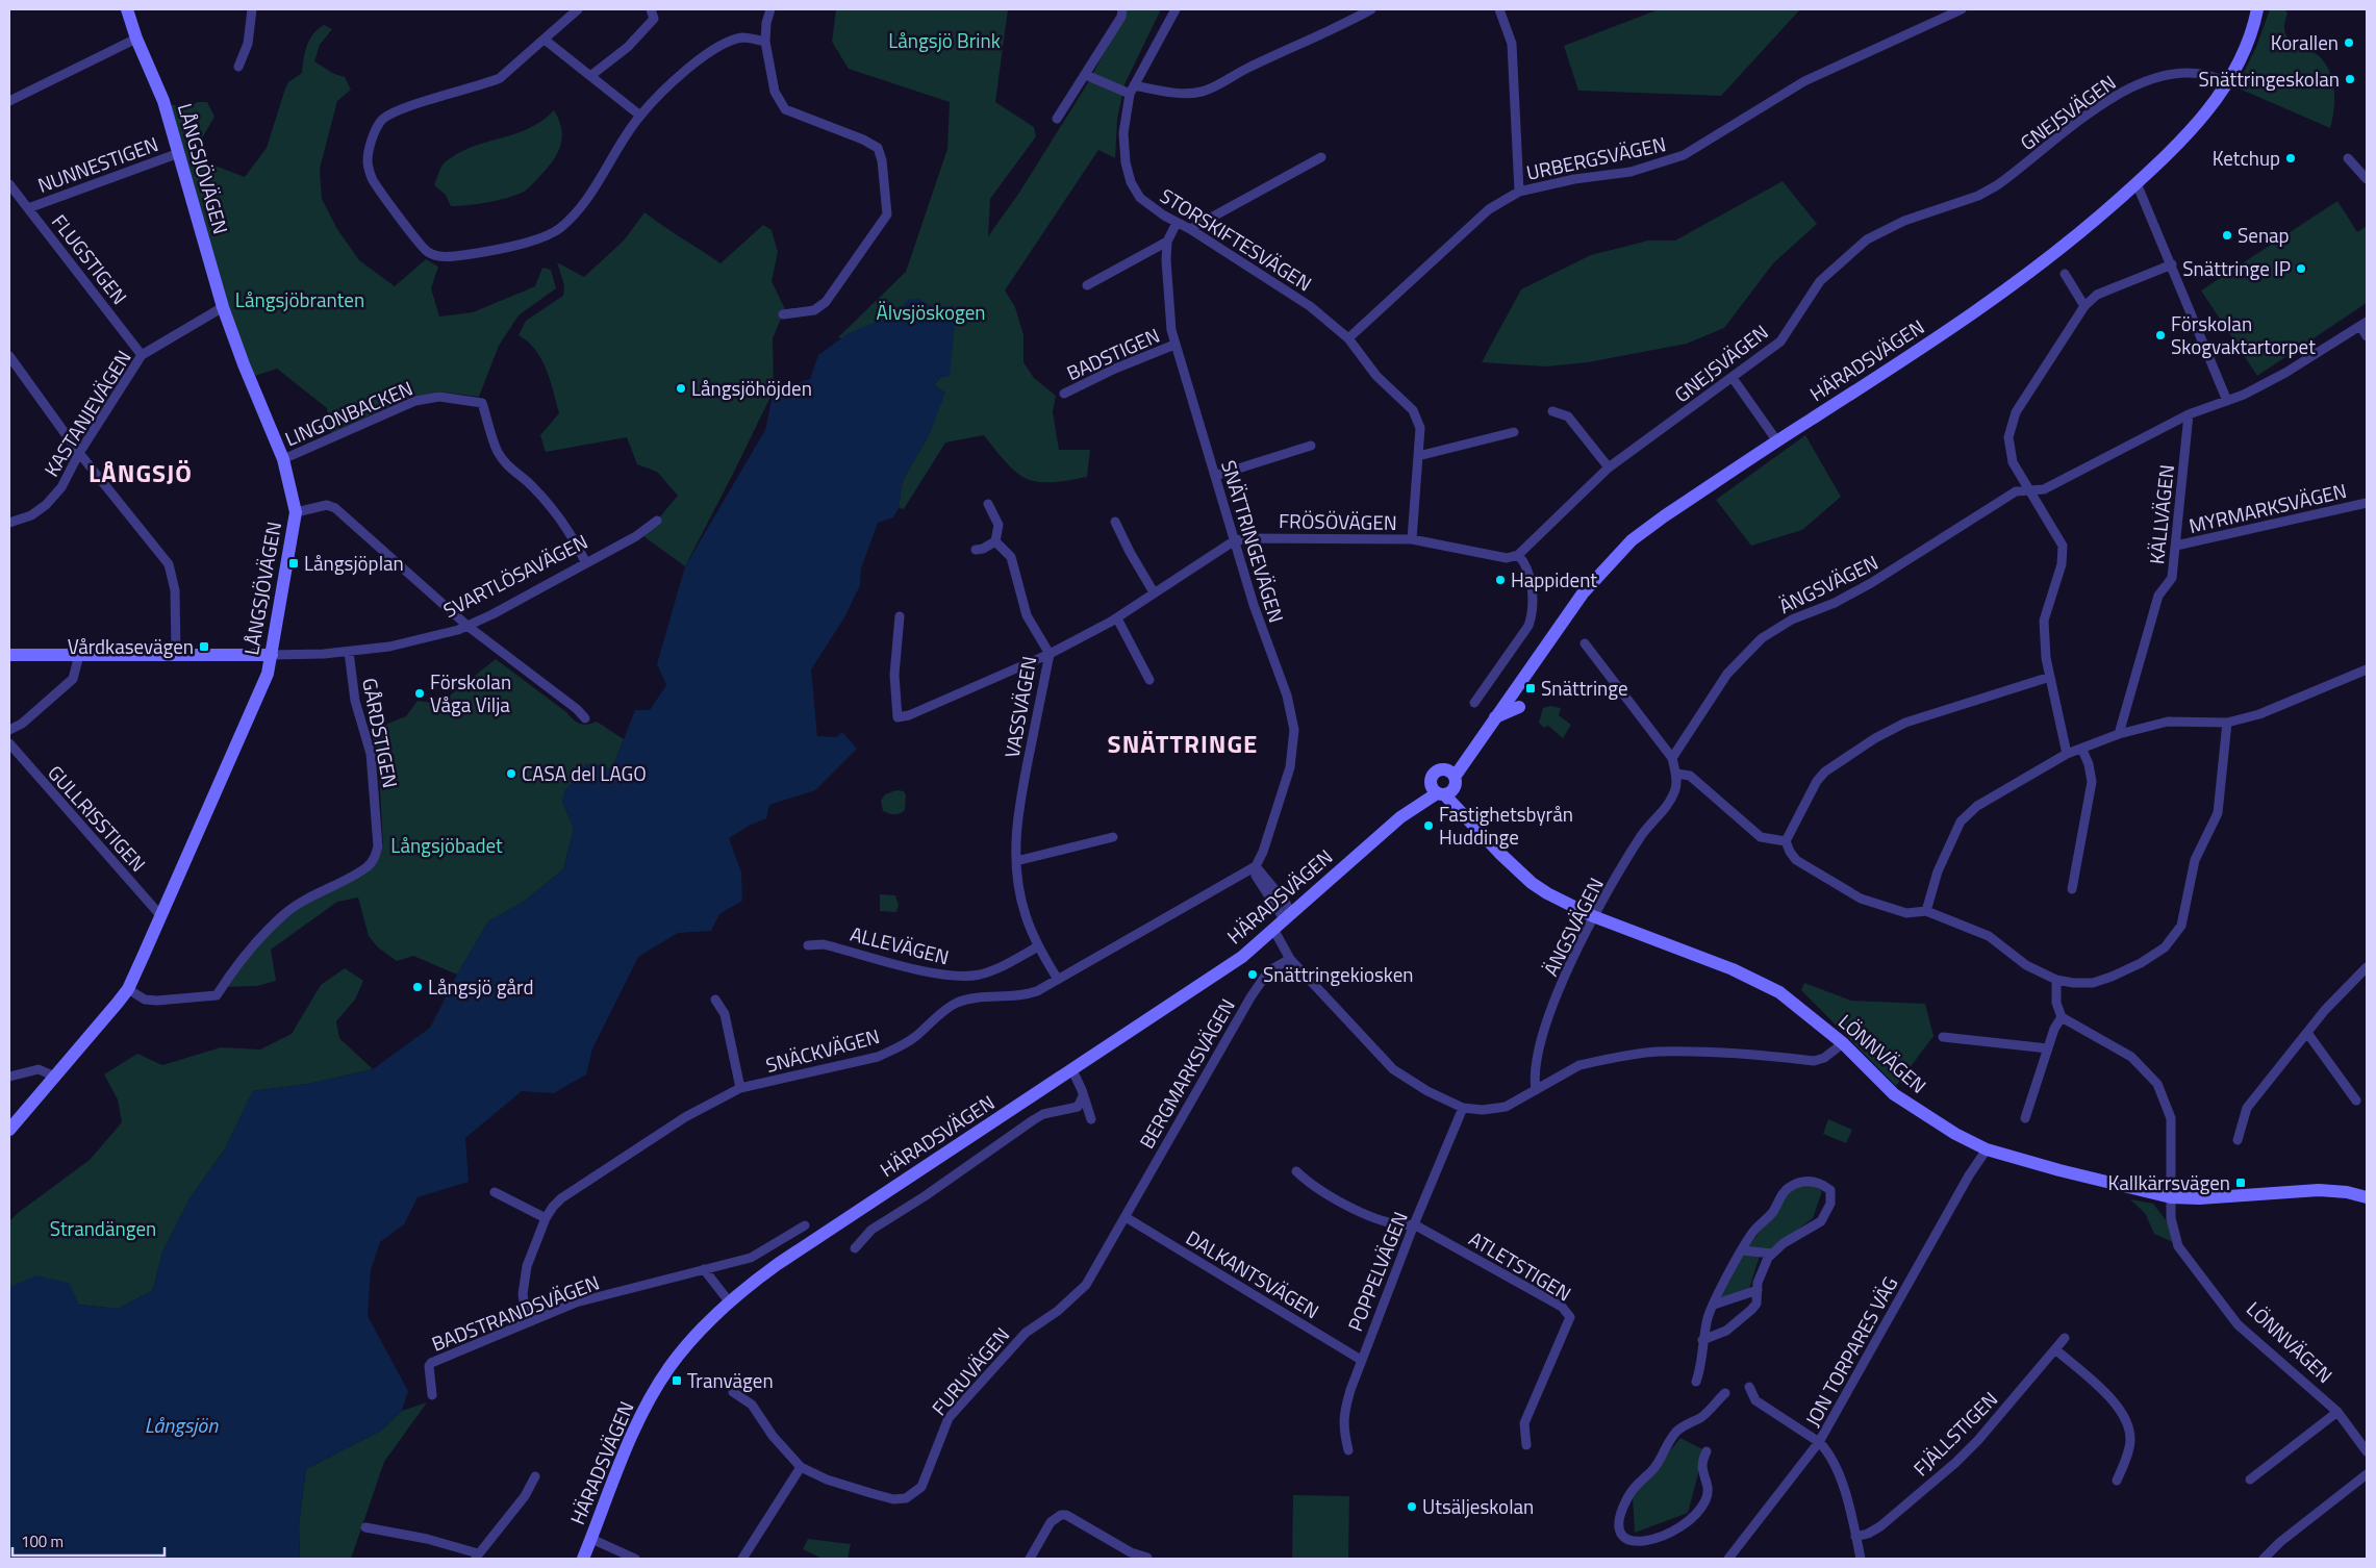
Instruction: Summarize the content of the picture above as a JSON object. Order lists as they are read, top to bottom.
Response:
{
  "streets": {
    "street": [
      "GNEJSVÄGEN",
      "URBERGSVÄGEN",
      "NUNNESTIGEN",
      "LÅNGSJÖVÄGEN",
      "STORSKIFTESVÄGEN",
      "FLUGSTIGEN",
      "BADSTIGEN",
      "HÄRADSVÄGEN",
      "KASTANJEVÄGEN",
      "LINGONBACKEN",
      "MYRMARKSVÄGEN",
      "KÄLLVÄGEN",
      "FRÖSÖVÄGEN",
      "SNÄTTRINGEVÄGEN",
      "SVARTLÖSAVÄGEN",
      "ÄNGSVÄGEN",
      "VASSVÄGEN",
      "GÅRDSTIGEN",
      "GULLRISSTIGEN",
      "ALLEVÄGEN",
      "SNÄCKVÄGEN",
      "LÖNNVÄGEN",
      "BERGMARKSVÄGEN",
      "ATLETSTIGEN",
      "POPPELVÄGEN",
      "DALKANTSVÄGEN",
      "BADSTRANDSVÄGEN",
      "JON TORPARES VÄG",
      "FURUVÄGEN",
      "FJÄLLSTIGEN"
    ]
  },
  "crossings": [
    ["GNEJSVÄGEN", "HÄRADSVÄGEN"],
    ["GNEJSVÄGEN", "FRÖSÖVÄGEN"],
    ["URBERGSVÄGEN", "STORSKIFTESVÄGEN"],
    ["NUNNESTIGEN", "LÅNGSJÖVÄGEN"],
    ["NUNNESTIGEN", "FLUGSTIGEN"],
    ["LÅNGSJÖVÄGEN", "KASTANJEVÄGEN"],
    ["LÅNGSJÖVÄGEN", "LINGONBACKEN"],
    ["LÅNGSJÖVÄGEN", "SVARTLÖSAVÄGEN"],
    ["LÅNGSJÖVÄGEN", "GÅRDSTIGEN"],
    ["LÅNGSJÖVÄGEN", "GULLRISSTIGEN"],
    ["STORSKIFTESVÄGEN", "FRÖSÖVÄGEN"],
    ["STORSKIFTESVÄGEN", "SNÄTTRINGEVÄGEN"],
    ["FLUGSTIGEN", "KASTANJEVÄGEN"],
    ["BADSTIGEN", "SNÄTTRINGEVÄGEN"],
    ["HÄRADSVÄGEN", "LÖNNVÄGEN"],
    ["LINGONBACKEN", "SVARTLÖSAVÄGEN"],
    ["MYRMARKSVÄGEN", "KÄLLVÄGEN"],
    ["KÄLLVÄGEN", "ÄNGSVÄGEN"],
    ["FRÖSÖVÄGEN", "SNÄTTRINGEVÄGEN"],
    ["FRÖSÖVÄGEN", "VASSVÄGEN"],
    ["SNÄTTRINGEVÄGEN", "SNÄCKVÄGEN"],
    ["SVARTLÖSAVÄGEN", "GÅRDSTIGEN"],
    ["ÄNGSVÄGEN", "LÖNNVÄGEN"],
    ["VASSVÄGEN", "ALLEVÄGEN"],
    ["VASSVÄGEN", "SNÄCKVÄGEN"],
    ["SNÄCKVÄGEN", "BADSTRANDSVÄGEN"],
    ["LÖNNVÄGEN", "JON TORPARES VÄG"],
    ["BERGMARKSVÄGEN", "DALKANTSVÄGEN"],
    ["BERGMARKSVÄGEN", "FURUVÄGEN"],
    ["ATLETSTIGEN", "POPPELVÄGEN"],
    ["POPPELVÄGEN", "DALKANTSVÄGEN"],
    ["DALKANTSVÄGEN", "FURUVÄGEN"]
  ],
  "districts": ["LÅNGSJÖ", "SNÄTTRINGE"],
  "water": ["Långsjön"],
  "parks": [
    "Långsjö Brink",
    "Långsjöbranten",
    "Älvsjöskogen",
    "Långsjöbadet",
    "Strandängen"
  ],
  "places": {
    "other": [
      "Korallen",
      "Snättringeskolan",
      "Ketchup",
      "Senap",
      "Snättringe IP",
      "Förskolan Skogvaktartorpet",
      "Långsjöhöjden",
      "Happident",
      "Förskolan Våga Vilja",
      "CASA del LAGO",
      "Fastighetsbyrån Huddinge",
      "Snättringekiosken",
      "Långsjö gård",
      "Utsäljeskolan"
    ],
    "transit": [
      "Långsjöplan",
      "Vårdkasevägen",
      "Snättringe",
      "Kallkärrsvägen",
      "Tranvägen"
    ]
  },
  "scale_bar": "100 m"
}
